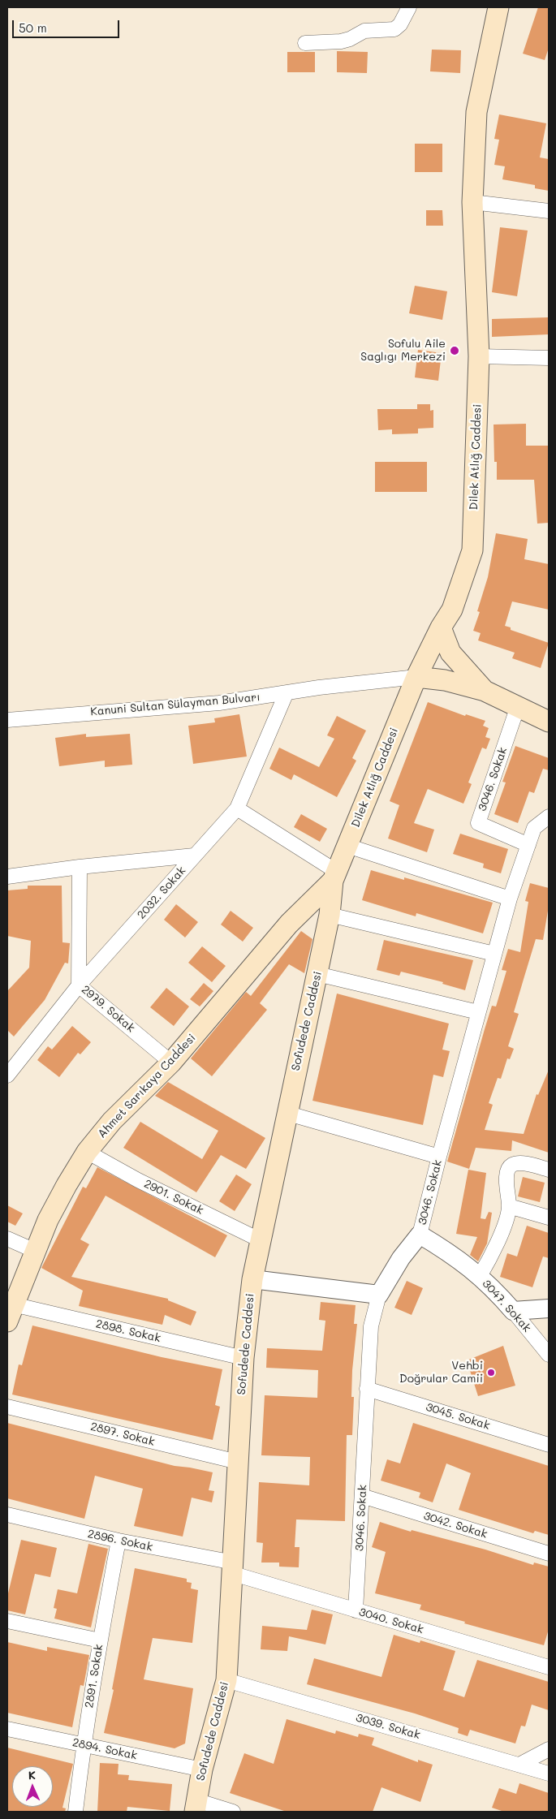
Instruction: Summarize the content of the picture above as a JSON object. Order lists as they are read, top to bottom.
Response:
{
  "streets": {
    "main road": ["Dilek Atlığ Caddesi", "Sofudede Caddesi", "Ahmet Sarıkaya Caddesi"],
    "street": [
      "Kanuni Sultan Sülayman Bulvarı",
      "3046. Sokak",
      "2032. Sokak",
      "2979. Sokak",
      "2901. Sokak",
      "3047. Sokak",
      "2898. Sokak",
      "3045. Sokak",
      "2897. Sokak",
      "3042. Sokak",
      "2896. Sokak",
      "3040. Sokak",
      "2891. Sokak",
      "3039. Sokak",
      "2894. Sokak"
    ]
  },
  "crossings": [
    ["Dilek Atlığ Caddesi", "Kanuni Sultan Sülayman Bulvarı"],
    ["Dilek Atlığ Caddesi", "Sofudede Caddesi"],
    ["Dilek Atlığ Caddesi", "Ahmet Sarıkaya Caddesi"],
    ["Kanuni Sultan Sülayman Bulvarı", "2032. Sokak"],
    ["3046. Sokak", "3047. Sokak"],
    ["3046. Sokak", "3045. Sokak"],
    ["3046. Sokak", "3042. Sokak"],
    ["3046. Sokak", "3040. Sokak"],
    ["2032. Sokak", "2979. Sokak"],
    ["2979. Sokak", "Ahmet Sarıkaya Caddesi"],
    ["Sofudede Caddesi", "Ahmet Sarıkaya Caddesi"],
    ["Sofudede Caddesi", "2901. Sokak"],
    ["Sofudede Caddesi", "2898. Sokak"],
    ["Sofudede Caddesi", "2897. Sokak"],
    ["Sofudede Caddesi", "2896. Sokak"],
    ["Sofudede Caddesi", "3040. Sokak"],
    ["Sofudede Caddesi", "3039. Sokak"],
    ["Sofudede Caddesi", "2894. Sokak"],
    ["Ahmet Sarıkaya Caddesi", "2901. Sokak"],
    ["Ahmet Sarıkaya Caddesi", "2898. Sokak"],
    ["2896. Sokak", "3040. Sokak"],
    ["2896. Sokak", "2891. Sokak"],
    ["2891. Sokak", "2894. Sokak"]
  ],
  "places": ["Sofulu Aile Saglıgı Merkezi", "Vehbi Doğrular Camii"],
  "scale_bar": "50 m",
  "north": "top"
}
